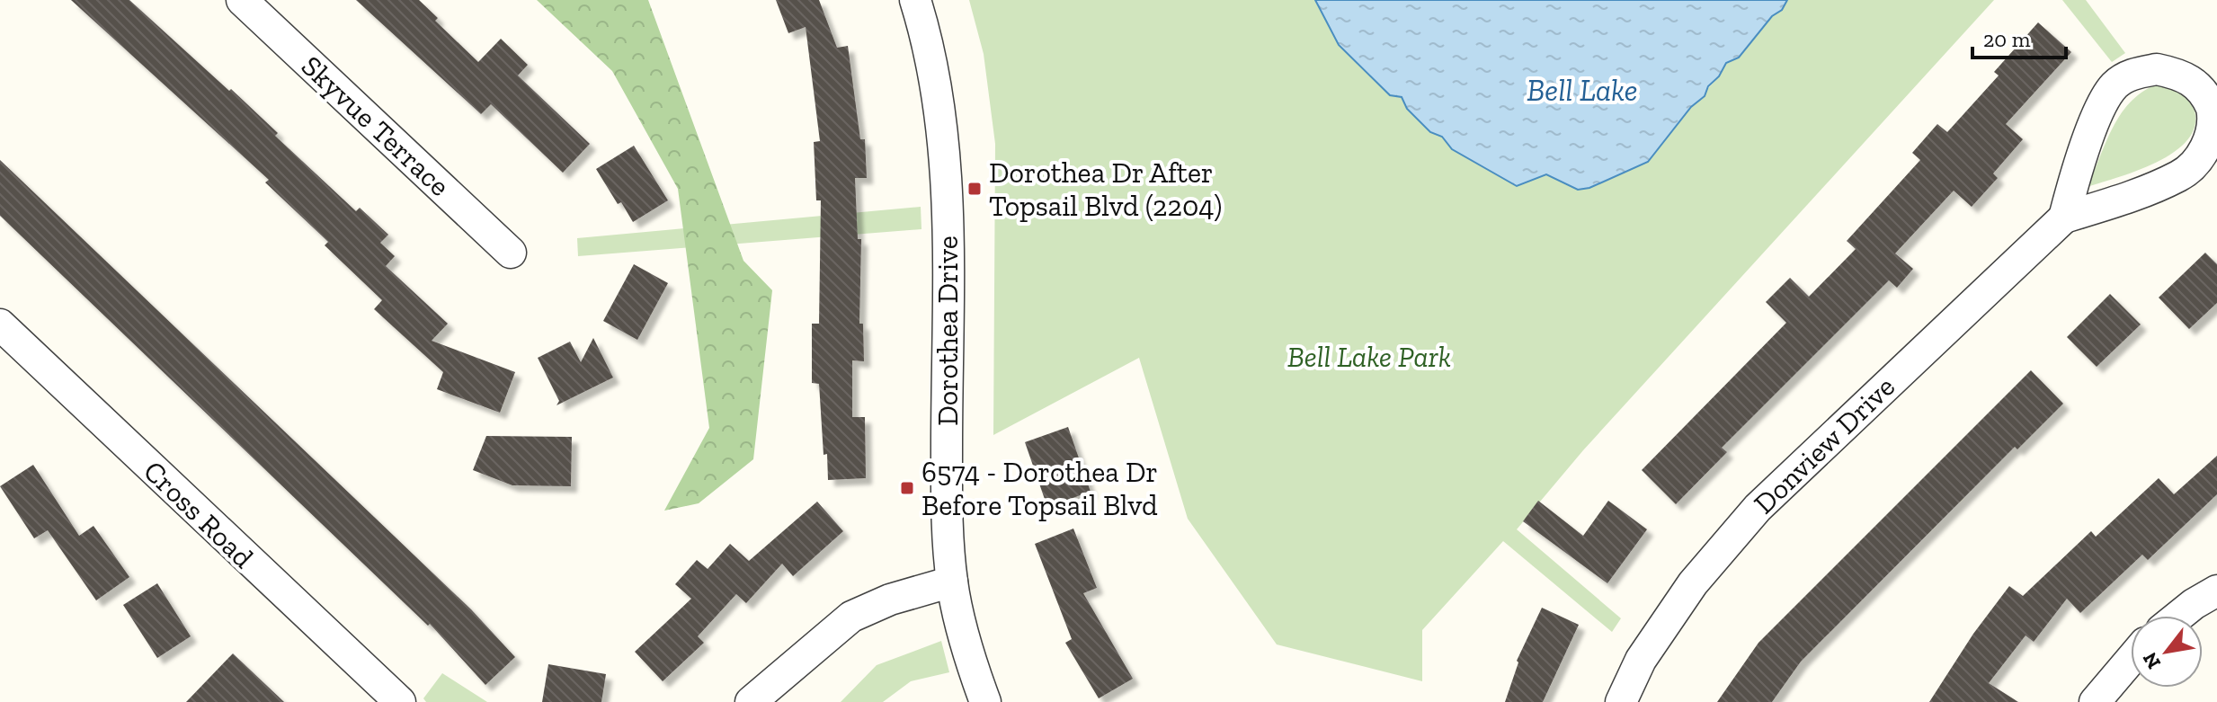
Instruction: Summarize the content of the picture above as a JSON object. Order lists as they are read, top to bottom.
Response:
{
  "streets": {
    "street": [
      "Skyvue Terrace",
      "Dorothea Drive",
      "Donview Drive",
      "Cross Road"
    ]
  },
  "water": ["Bell Lake"],
  "parks": ["Bell Lake Park"],
  "places": {
    "transit": ["Dorothea Dr After Topsail Blvd (2204)", "6574 - Dorothea Dr Before Topsail Blvd"]
  },
  "scale_bar": "20 m",
  "north": "bottom left"
}
